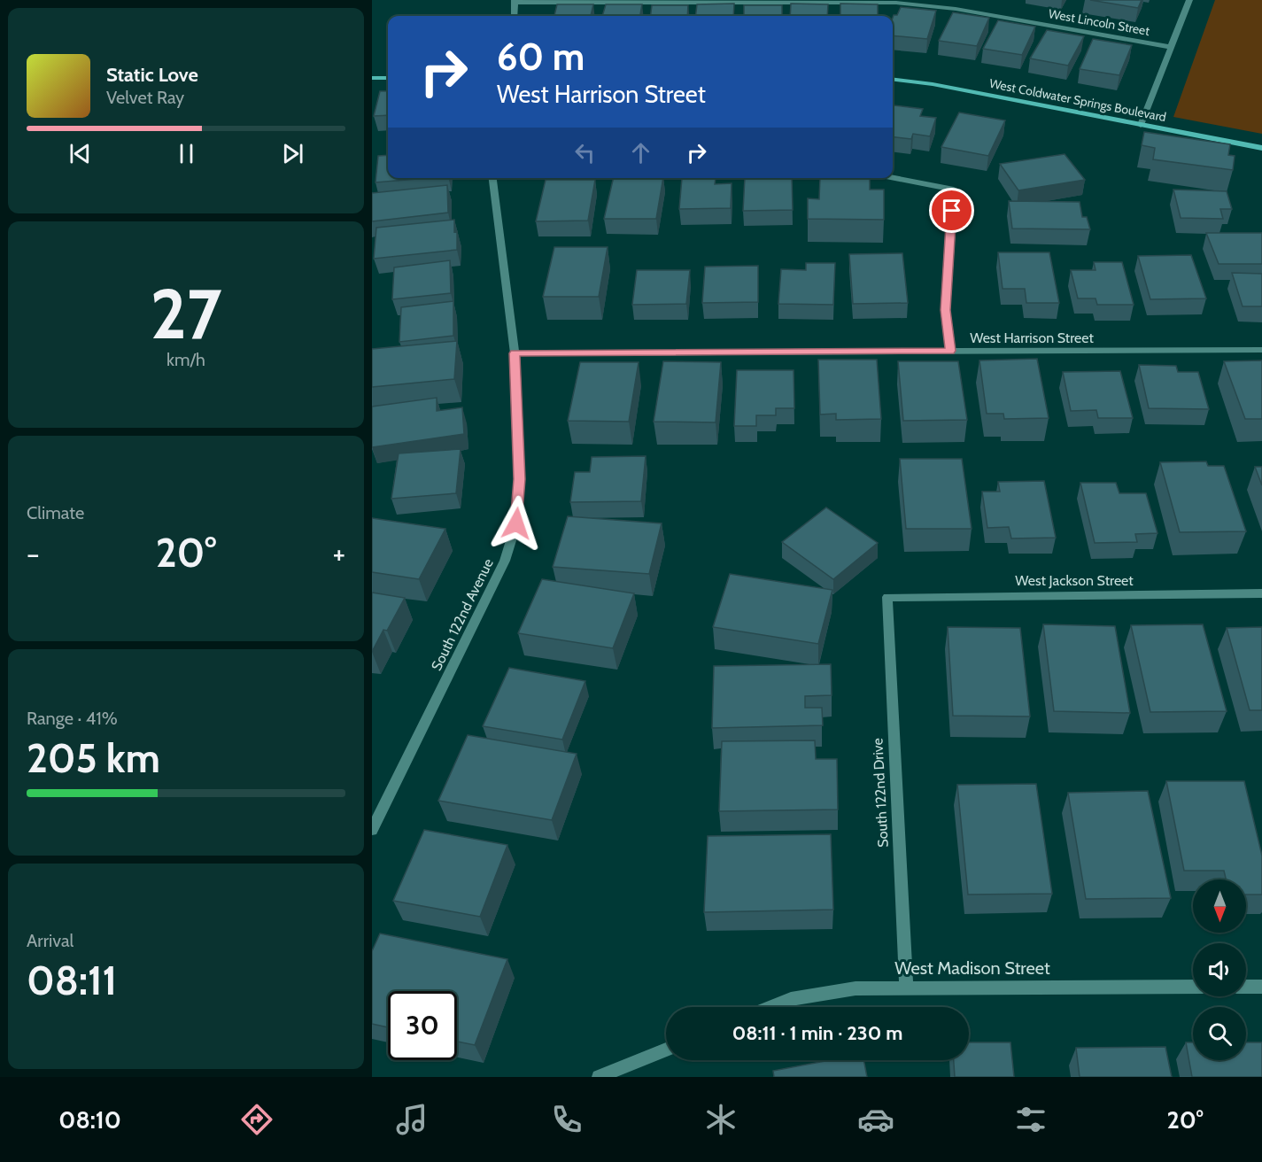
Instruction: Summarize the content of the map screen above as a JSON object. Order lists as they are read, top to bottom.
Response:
{
  "streets": {
    "street": [
      "West Lincoln Street",
      "West Coldwater Springs Boulevard",
      "West Harrison Street",
      "West Jackson Street",
      "South 122nd Avenue",
      "South 122nd Drive",
      "West Madison Street"
    ]
  },
  "crossings": [
    ["West Harrison Street", "South 122nd Avenue"],
    ["West Jackson Street", "South 122nd Drive"],
    ["South 122nd Drive", "West Madison Street"]
  ],
  "north": "bottom",
  "page": {
    "turn": ["60 m", "West Harrison Street"],
    "song": ["Static Love", "Velvet Ray"],
    "tile": [
      ["27", "km/h"],
      "Climate",
      ["Range · 41%", "205 km"],
      ["Arrival", "08:11"]
    ],
    "heat": ["−", "20°", "+"],
    "limit": "30",
    "trip": "08:11 · 1 min · 230 m",
    "tabs": ["08:10", "20°"]
  }
}
